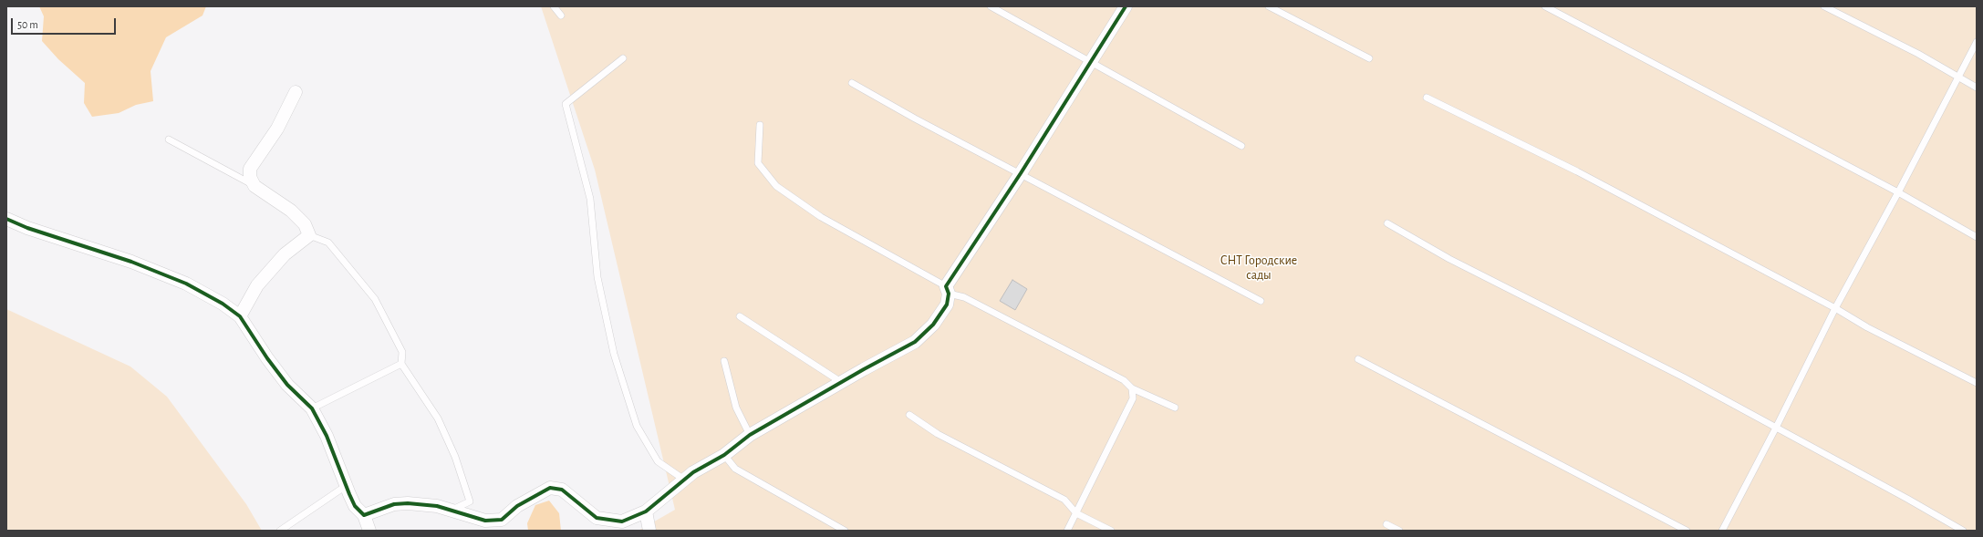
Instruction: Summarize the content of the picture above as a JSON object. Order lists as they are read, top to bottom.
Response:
{
  "parks": ["СНТ Городские сады"],
  "scale_bar": "50 m"
}
